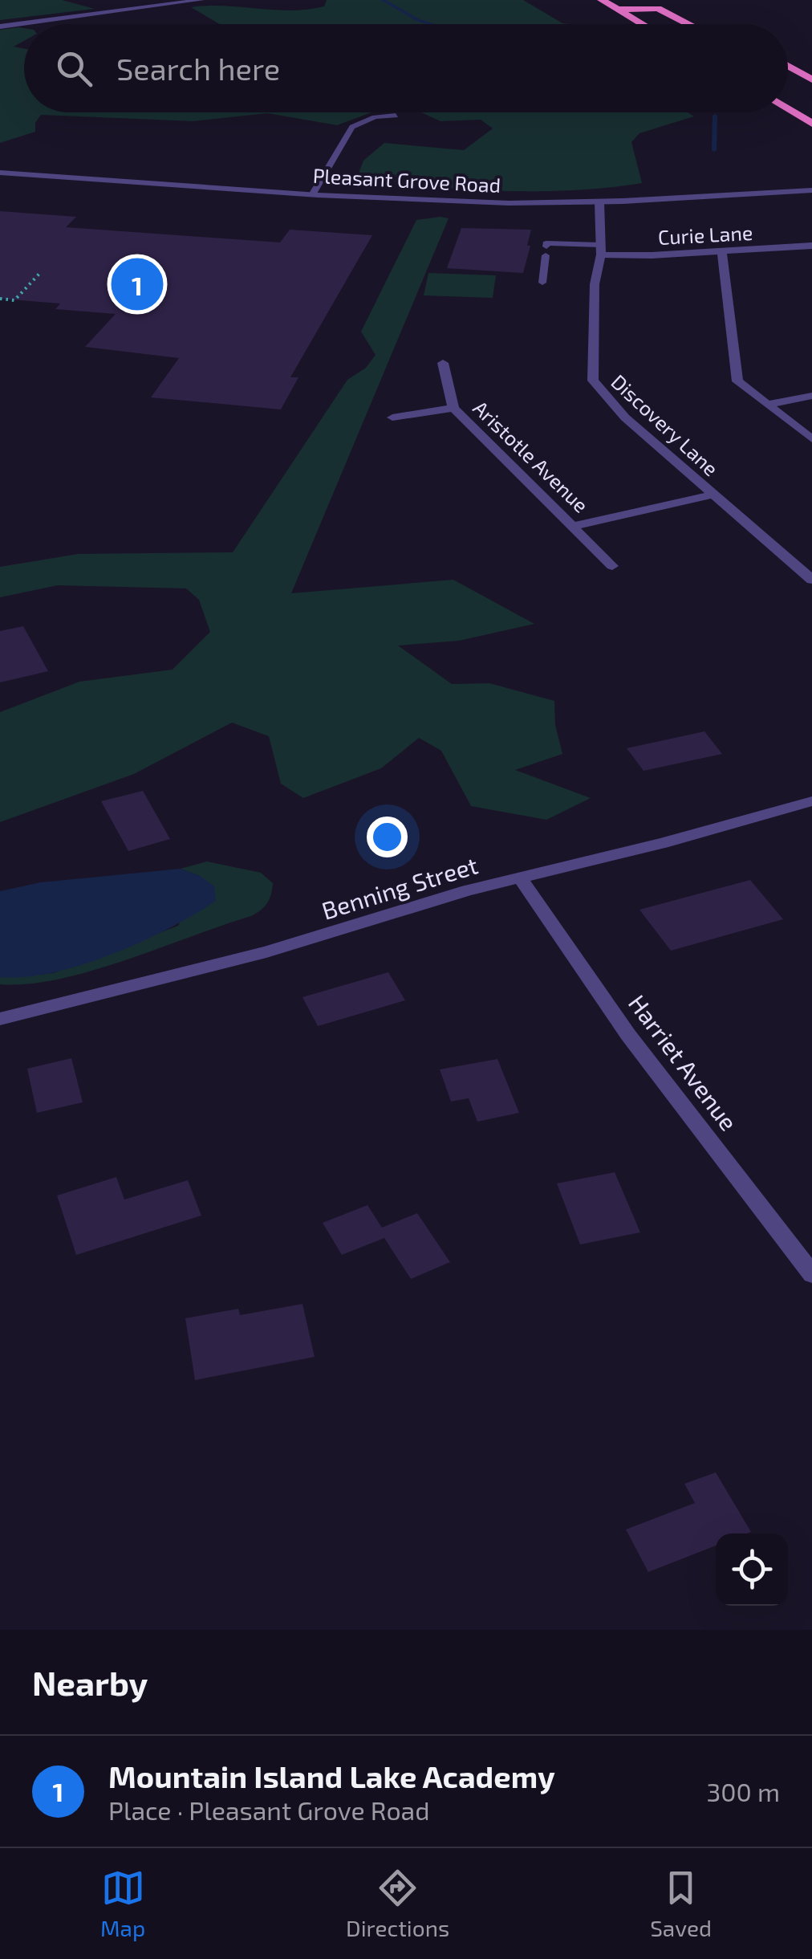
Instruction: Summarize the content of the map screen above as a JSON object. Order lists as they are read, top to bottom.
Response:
{
  "streets": {
    "street": [
      "Pleasant Grove Road",
      "Curie Lane",
      "Discovery Lane",
      "Aristotle Avenue",
      "Benning Street",
      "Harriet Avenue"
    ]
  },
  "crossings": [
    ["Pleasant Grove Road", "Discovery Lane"],
    ["Curie Lane", "Discovery Lane"],
    ["Benning Street", "Harriet Avenue"]
  ],
  "page": {
    "search": "Search here",
    "pins": "1",
    "heading": "Nearby",
    "list": [
      {
        "mark": "1",
        "name": "Mountain Island Lake Academy",
        "note": "Place · Pleasant Grove Road",
        "value": "300 m"
      }
    ],
    "nav": ["Map", "Directions", "Saved"]
  }
}
